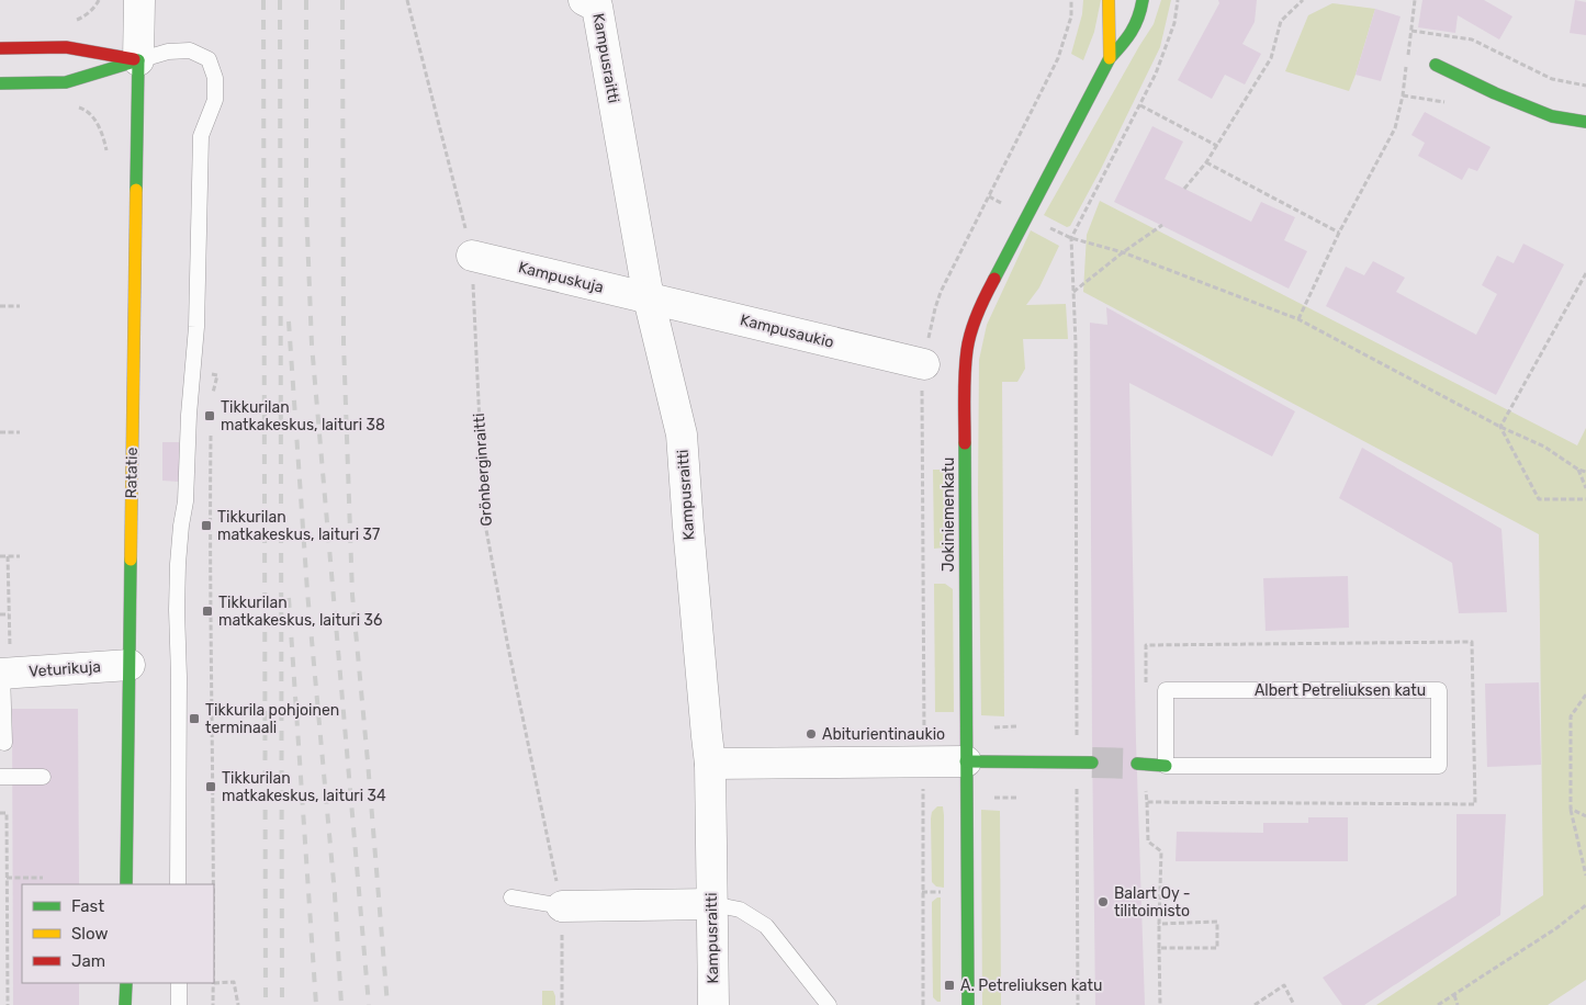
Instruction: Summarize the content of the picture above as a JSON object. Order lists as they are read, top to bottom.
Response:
{
  "streets": {
    "street": [
      "Kampusraitti",
      "Kampuskuja",
      "Kampusaukio",
      "Ratatie",
      "Jokiniemenkatu",
      "Veturikuja",
      "Albert Petreliuksen katu"
    ],
    "path": ["Grönberginraitti"]
  },
  "crossings": [
    ["Kampusraitti", "Kampuskuja"],
    ["Kampusraitti", "Kampusaukio"],
    ["Kampuskuja", "Kampusaukio"],
    ["Kampuskuja", "Grönberginraitti"],
    ["Ratatie", "Veturikuja"]
  ],
  "places": {
    "transit": [
      "Tikkurilan matkakeskus, laituri 38",
      "Tikkurilan matkakeskus, laituri 37",
      "Tikkurilan matkakeskus, laituri 36",
      "Tikkurila pohjoinen terminaali",
      "Tikkurilan matkakeskus, laituri 34",
      "A. Petreliuksen katu"
    ],
    "other": ["Abiturientinaukio", "Balart Oy - tilitoimisto"]
  },
  "legend": ["Fast", "Slow", "Jam"]
}
